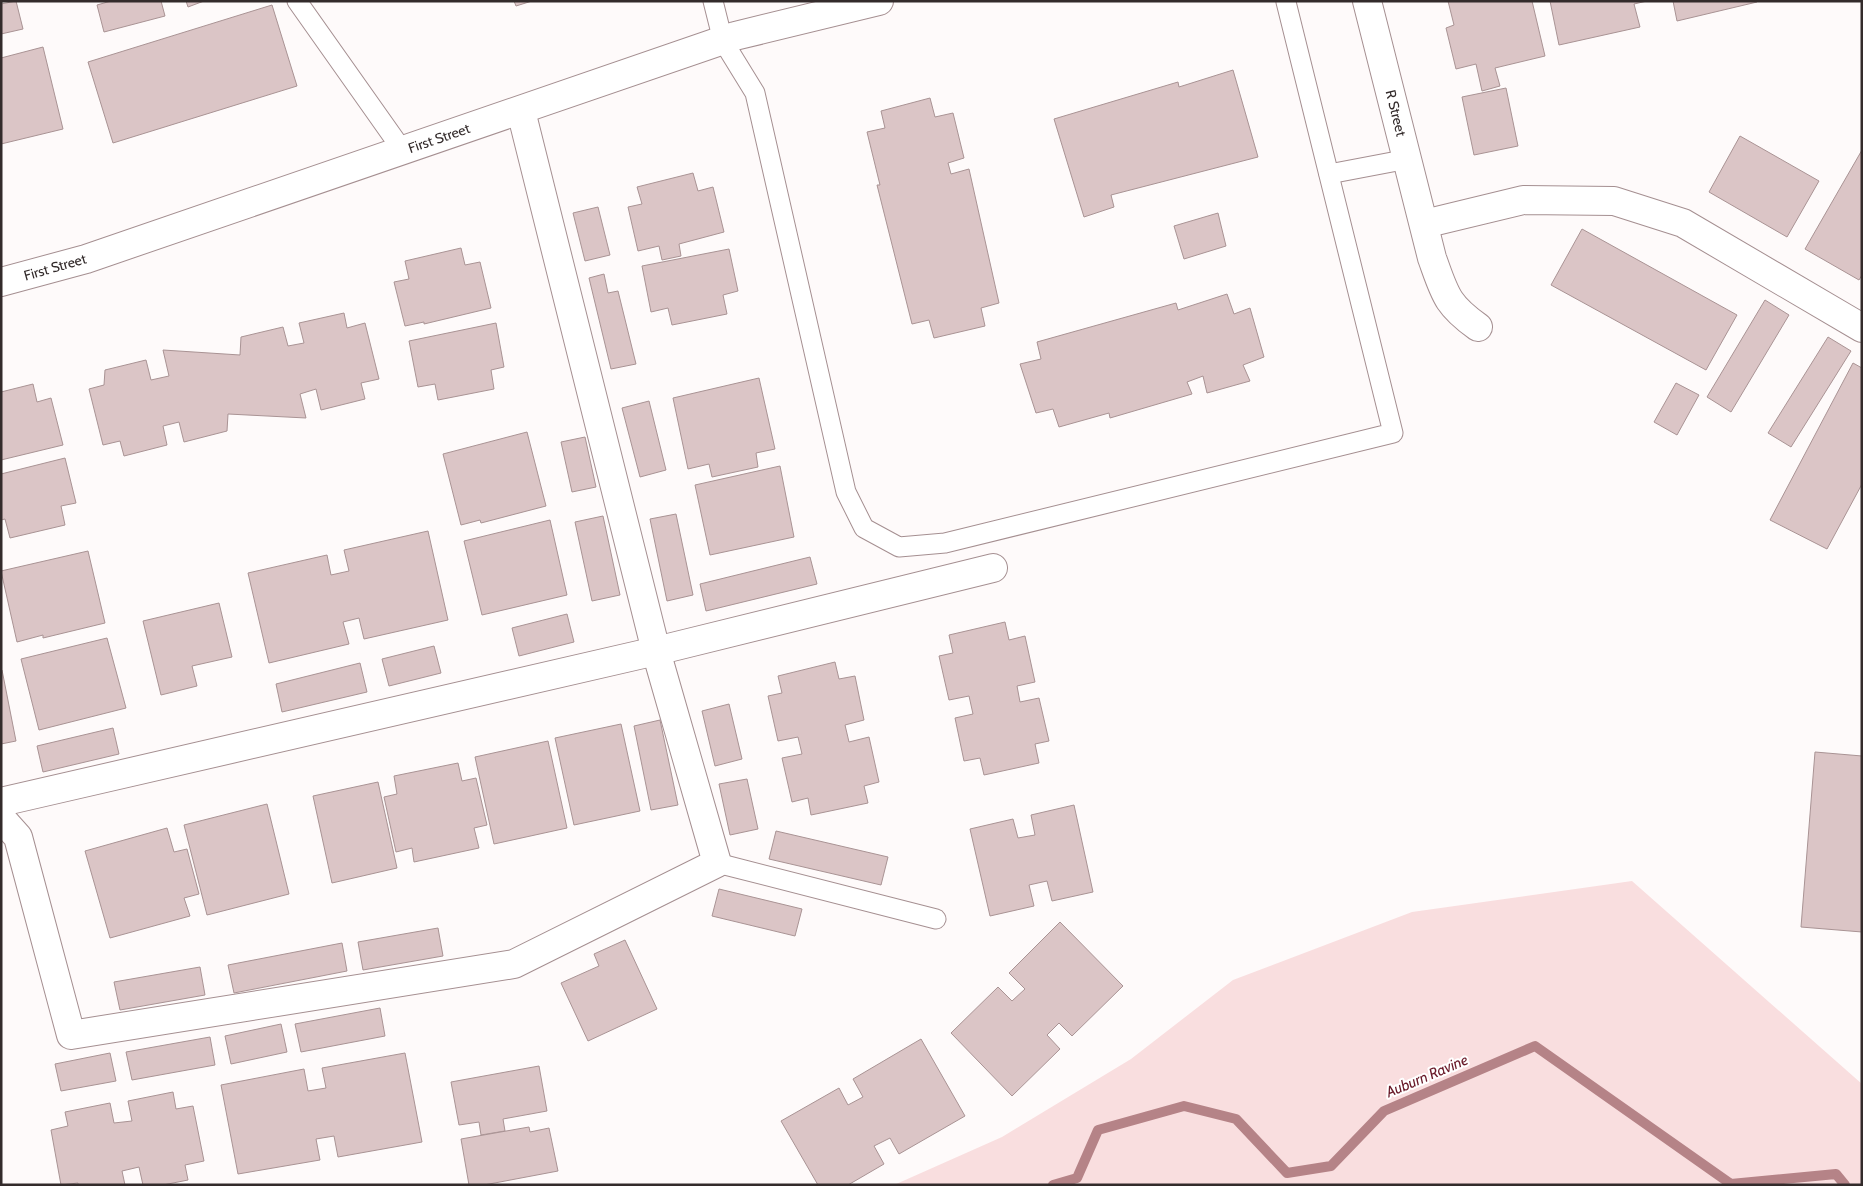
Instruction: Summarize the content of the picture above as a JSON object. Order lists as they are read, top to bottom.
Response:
{
  "streets": {
    "street": ["R Street", "First Street"]
  },
  "water": ["Auburn Ravine"]
}
